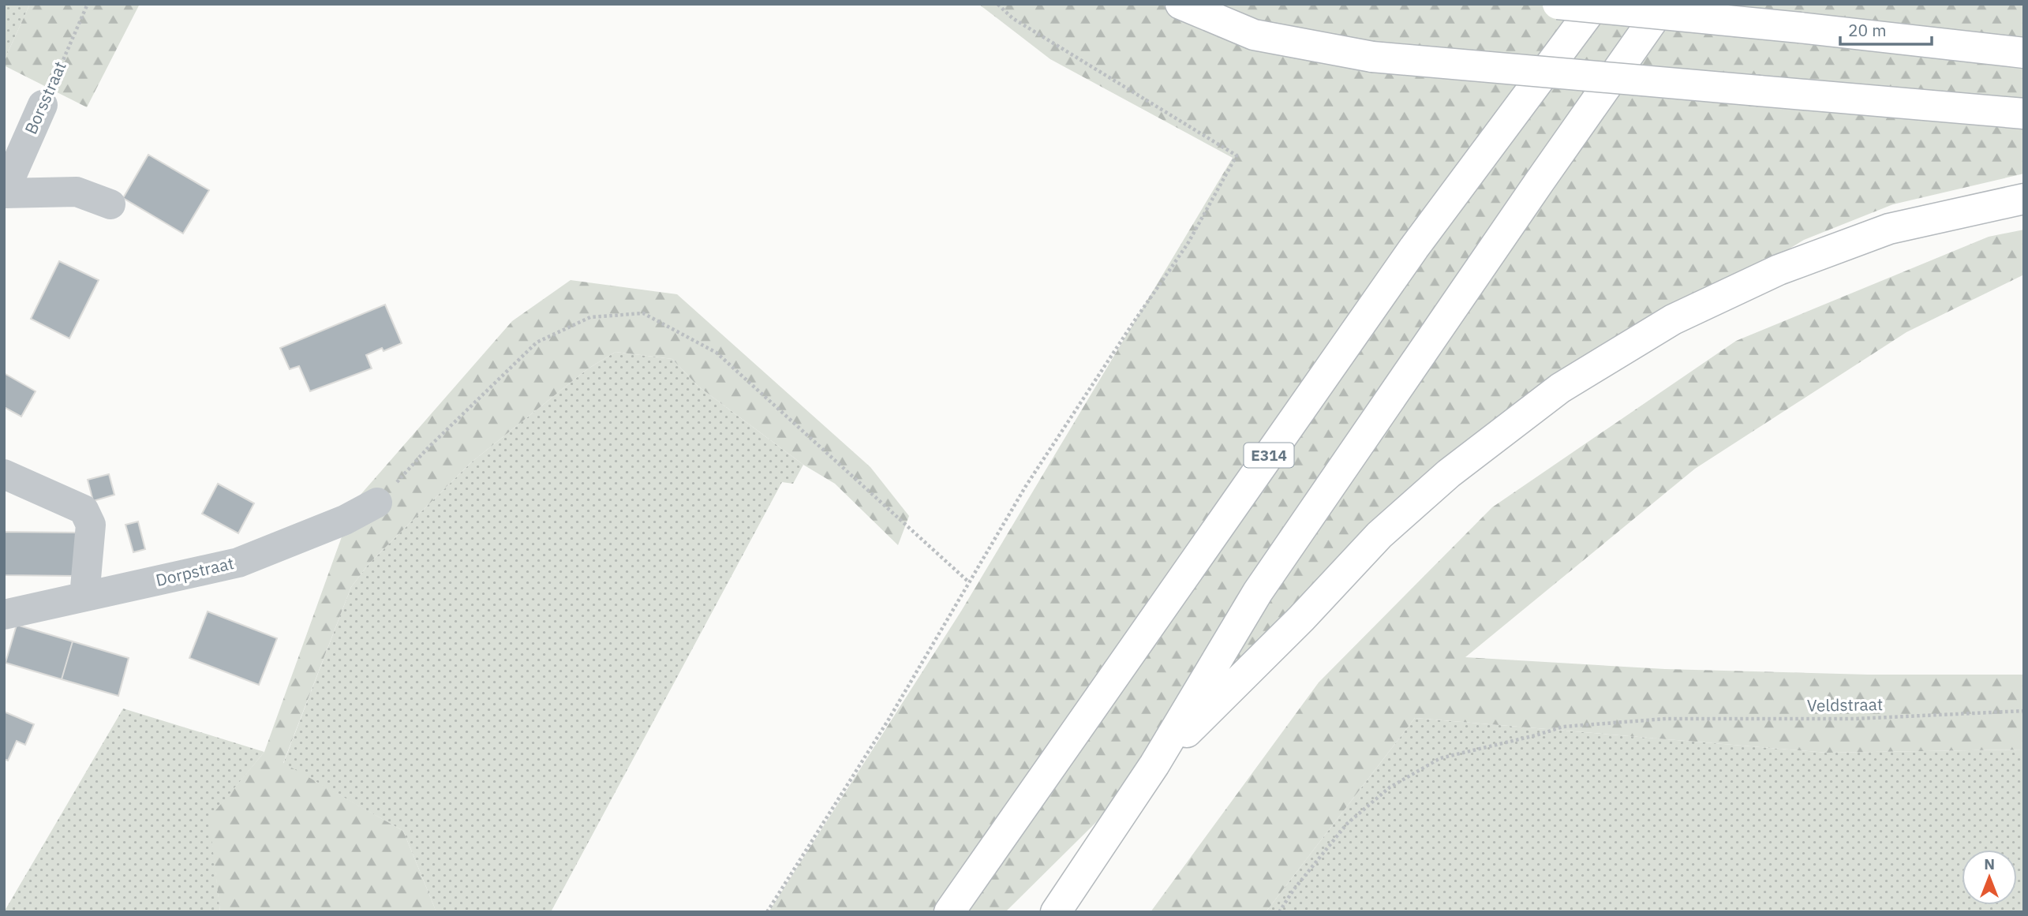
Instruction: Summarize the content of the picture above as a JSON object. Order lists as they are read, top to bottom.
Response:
{
  "streets": {
    "highway": ["E314"],
    "street": ["Borsstraat", "Dorpstraat"],
    "path": ["Veldstraat"]
  },
  "scale_bar": "20 m",
  "north": "top"
}
